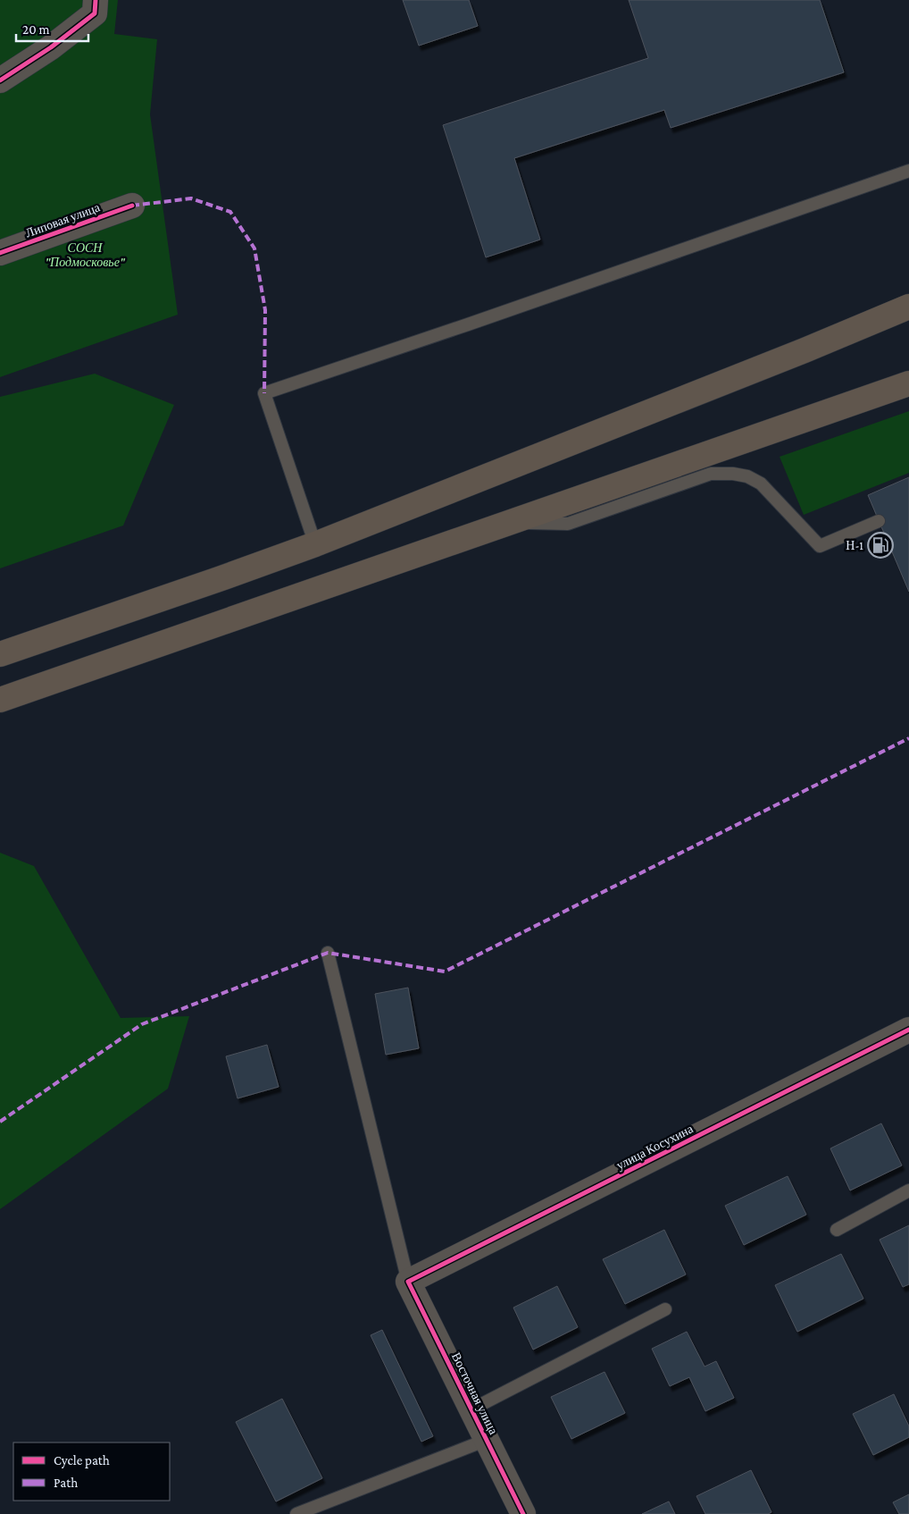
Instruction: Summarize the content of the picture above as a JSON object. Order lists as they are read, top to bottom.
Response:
{
  "streets": {
    "street": ["Липовая улица", "улица Косухина", "Восточная улица"]
  },
  "crossings": [
    ["улица Косухина", "Восточная улица"]
  ],
  "parks": ["СОСН \"Подмосковье\""],
  "places": {
    "fuel station": ["Н-1"]
  },
  "legend": ["Cycle path", "Path"],
  "scale_bar": "20 m"
}
